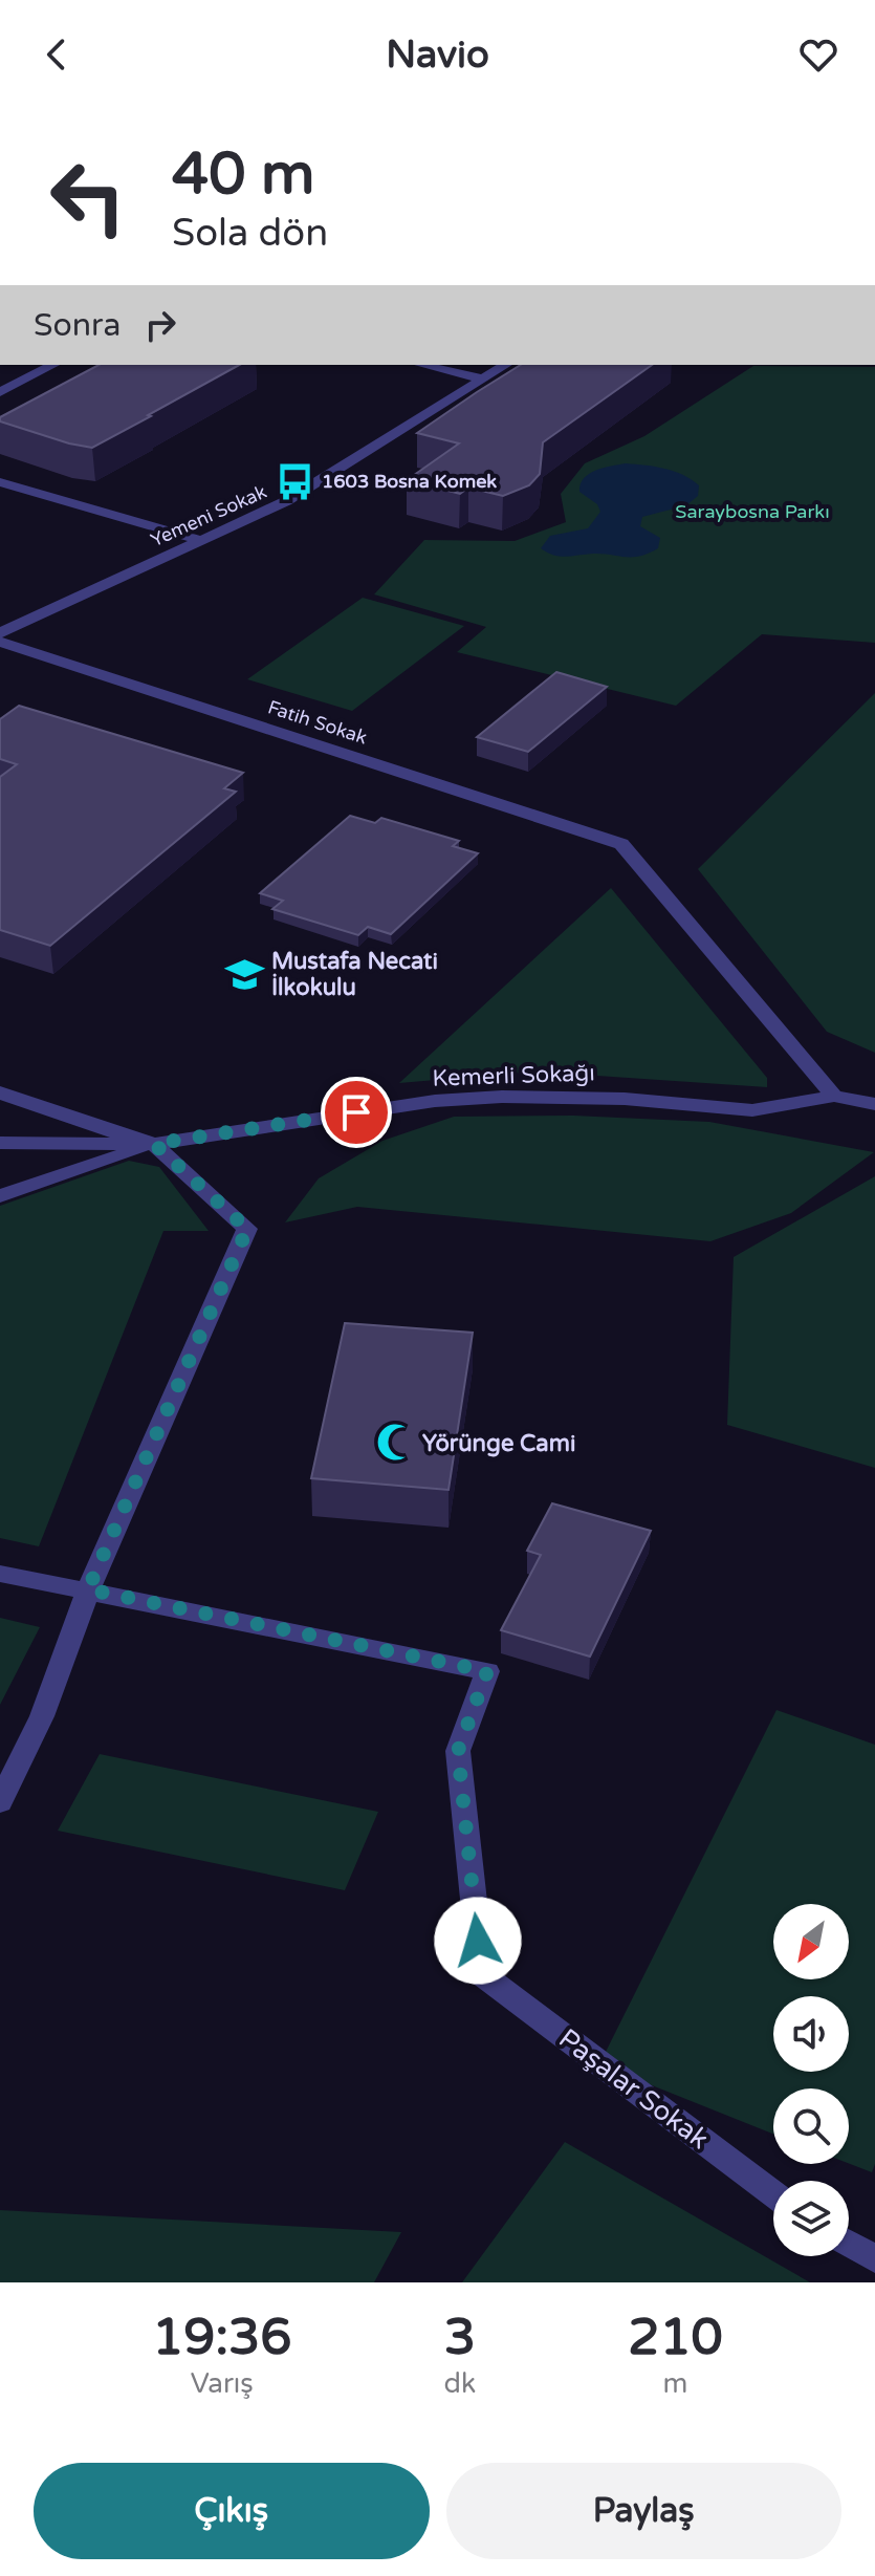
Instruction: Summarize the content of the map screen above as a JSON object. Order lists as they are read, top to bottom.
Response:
{
  "streets": {
    "street": [
      "Yemeni Sokak",
      "Fatih Sokak",
      "Kemerli Sokağı",
      "Paşalar Sokak"
    ]
  },
  "crossings": [
    ["Fatih Sokak", "Kemerli Sokağı"]
  ],
  "parks": ["Saraybosna Parkı"],
  "places": {
    "bus stop": ["1603 Bosna Komek"],
    "school or university": ["Mustafa Necati İlkokulu"],
    "mosque": ["Yörünge Cami"]
  },
  "north": "bottom left",
  "page": {
    "header": "Navio",
    "turn": ["40 m", "Sola dön"],
    "then": "Sonra",
    "eta": [
      "19:36",
      "Varış",
      "3",
      "dk",
      "210",
      "m"
    ],
    "buttons": ["Çıkış", "Paylaş"]
  }
}
